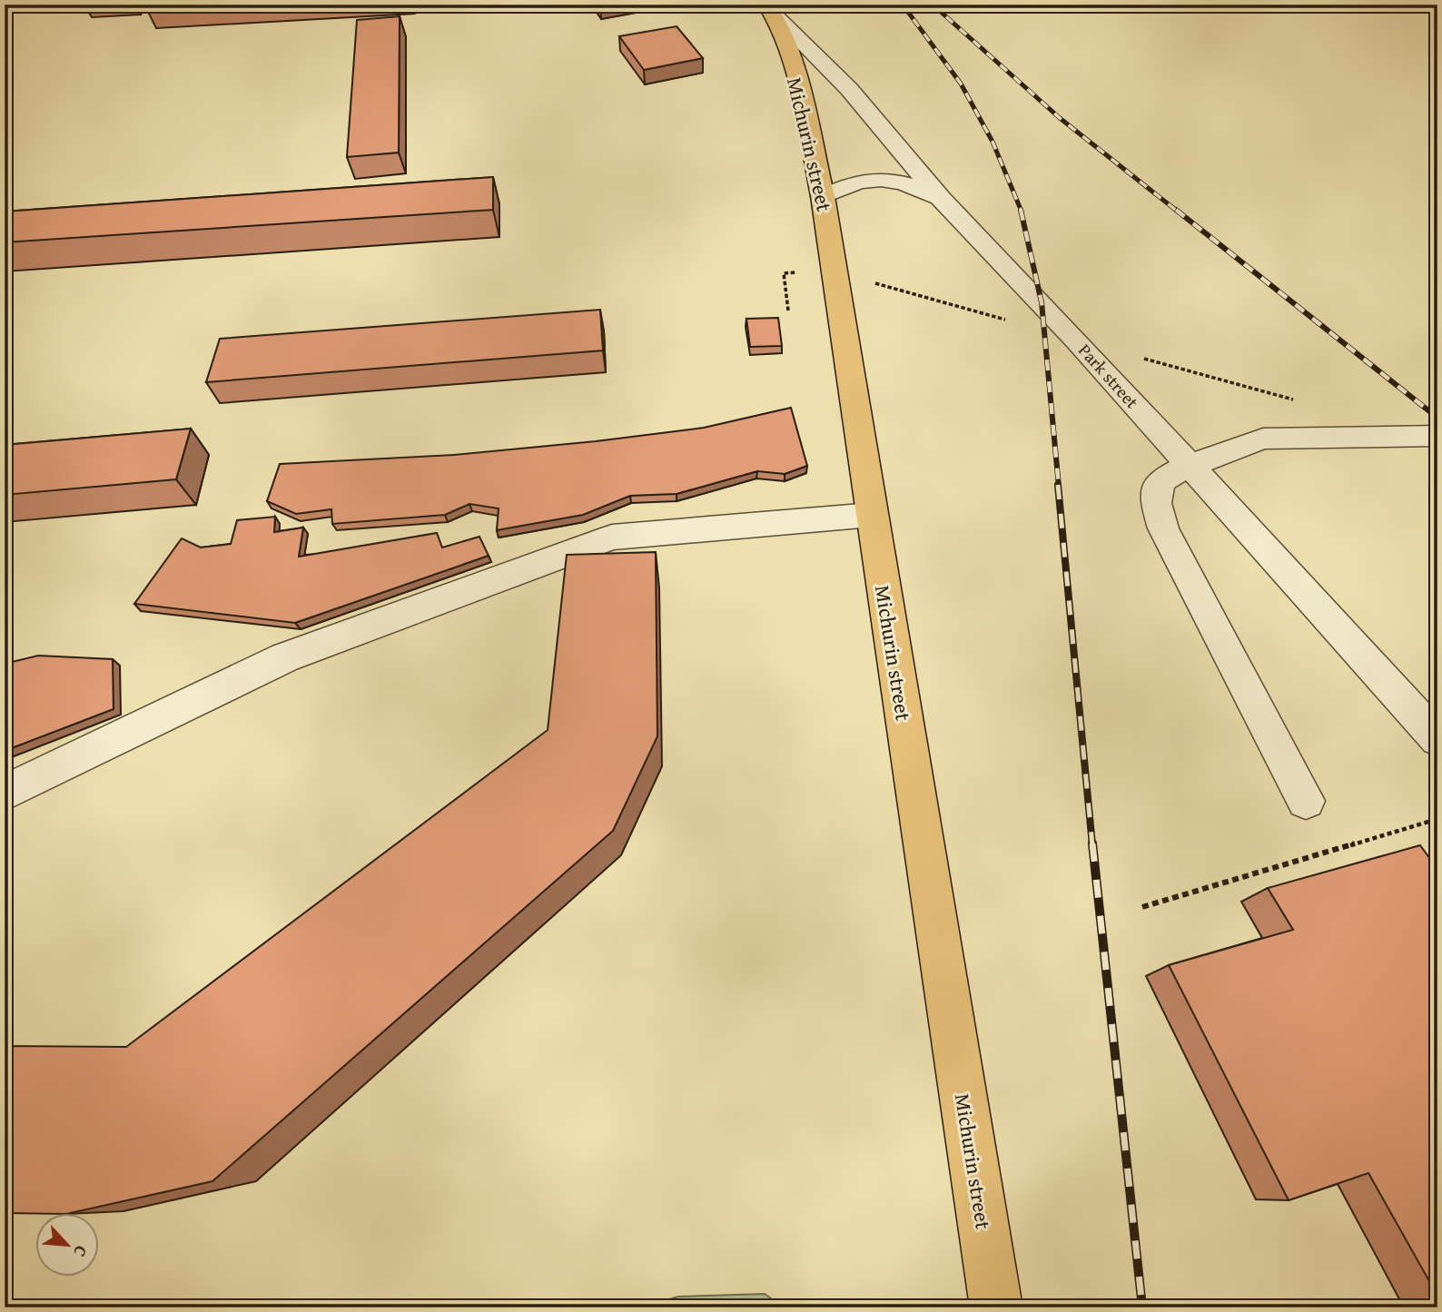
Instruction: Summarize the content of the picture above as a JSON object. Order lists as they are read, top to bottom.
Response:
{
  "streets": {
    "main road": ["Michurin street"],
    "street": ["Park street"]
  },
  "crossings": [
    ["Michurin street", "Park street"]
  ],
  "north": "bottom right"
}
